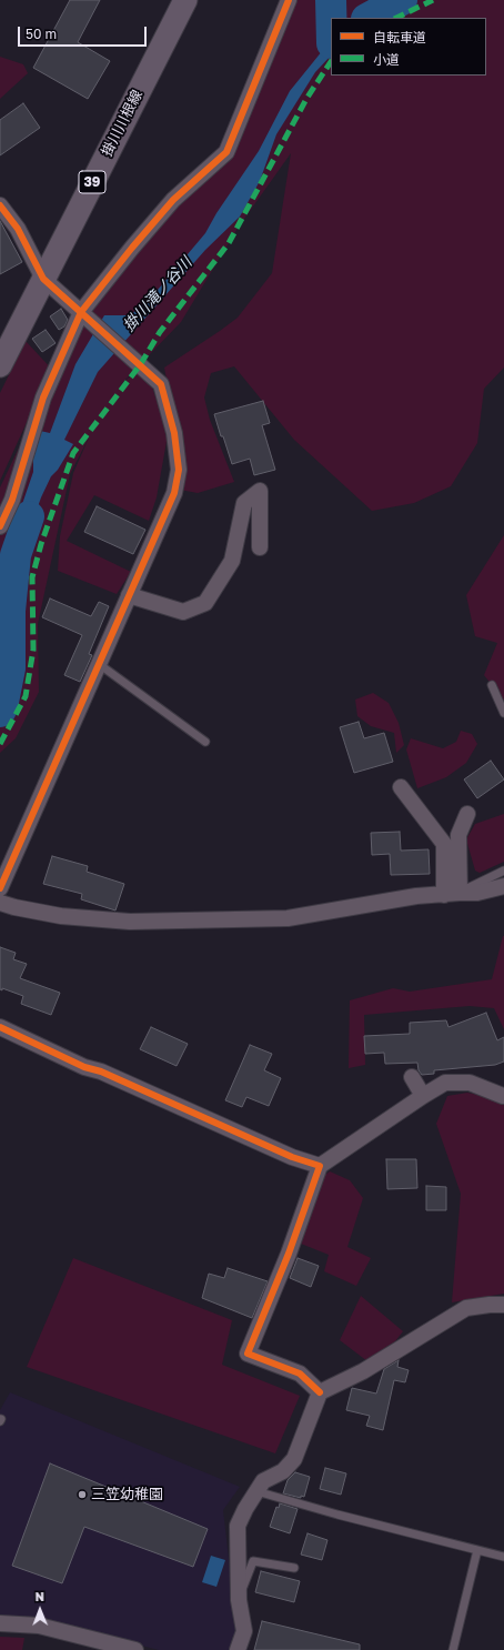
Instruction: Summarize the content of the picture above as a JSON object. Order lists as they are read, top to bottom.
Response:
{
  "streets": {
    "main road": ["掛川川根線", "39"]
  },
  "water": ["掛川滝ノ谷川"],
  "places": ["三笠幼稚園"],
  "legend": ["自転車道", "小道"],
  "scale_bar": "50 m",
  "north": "top"
}
